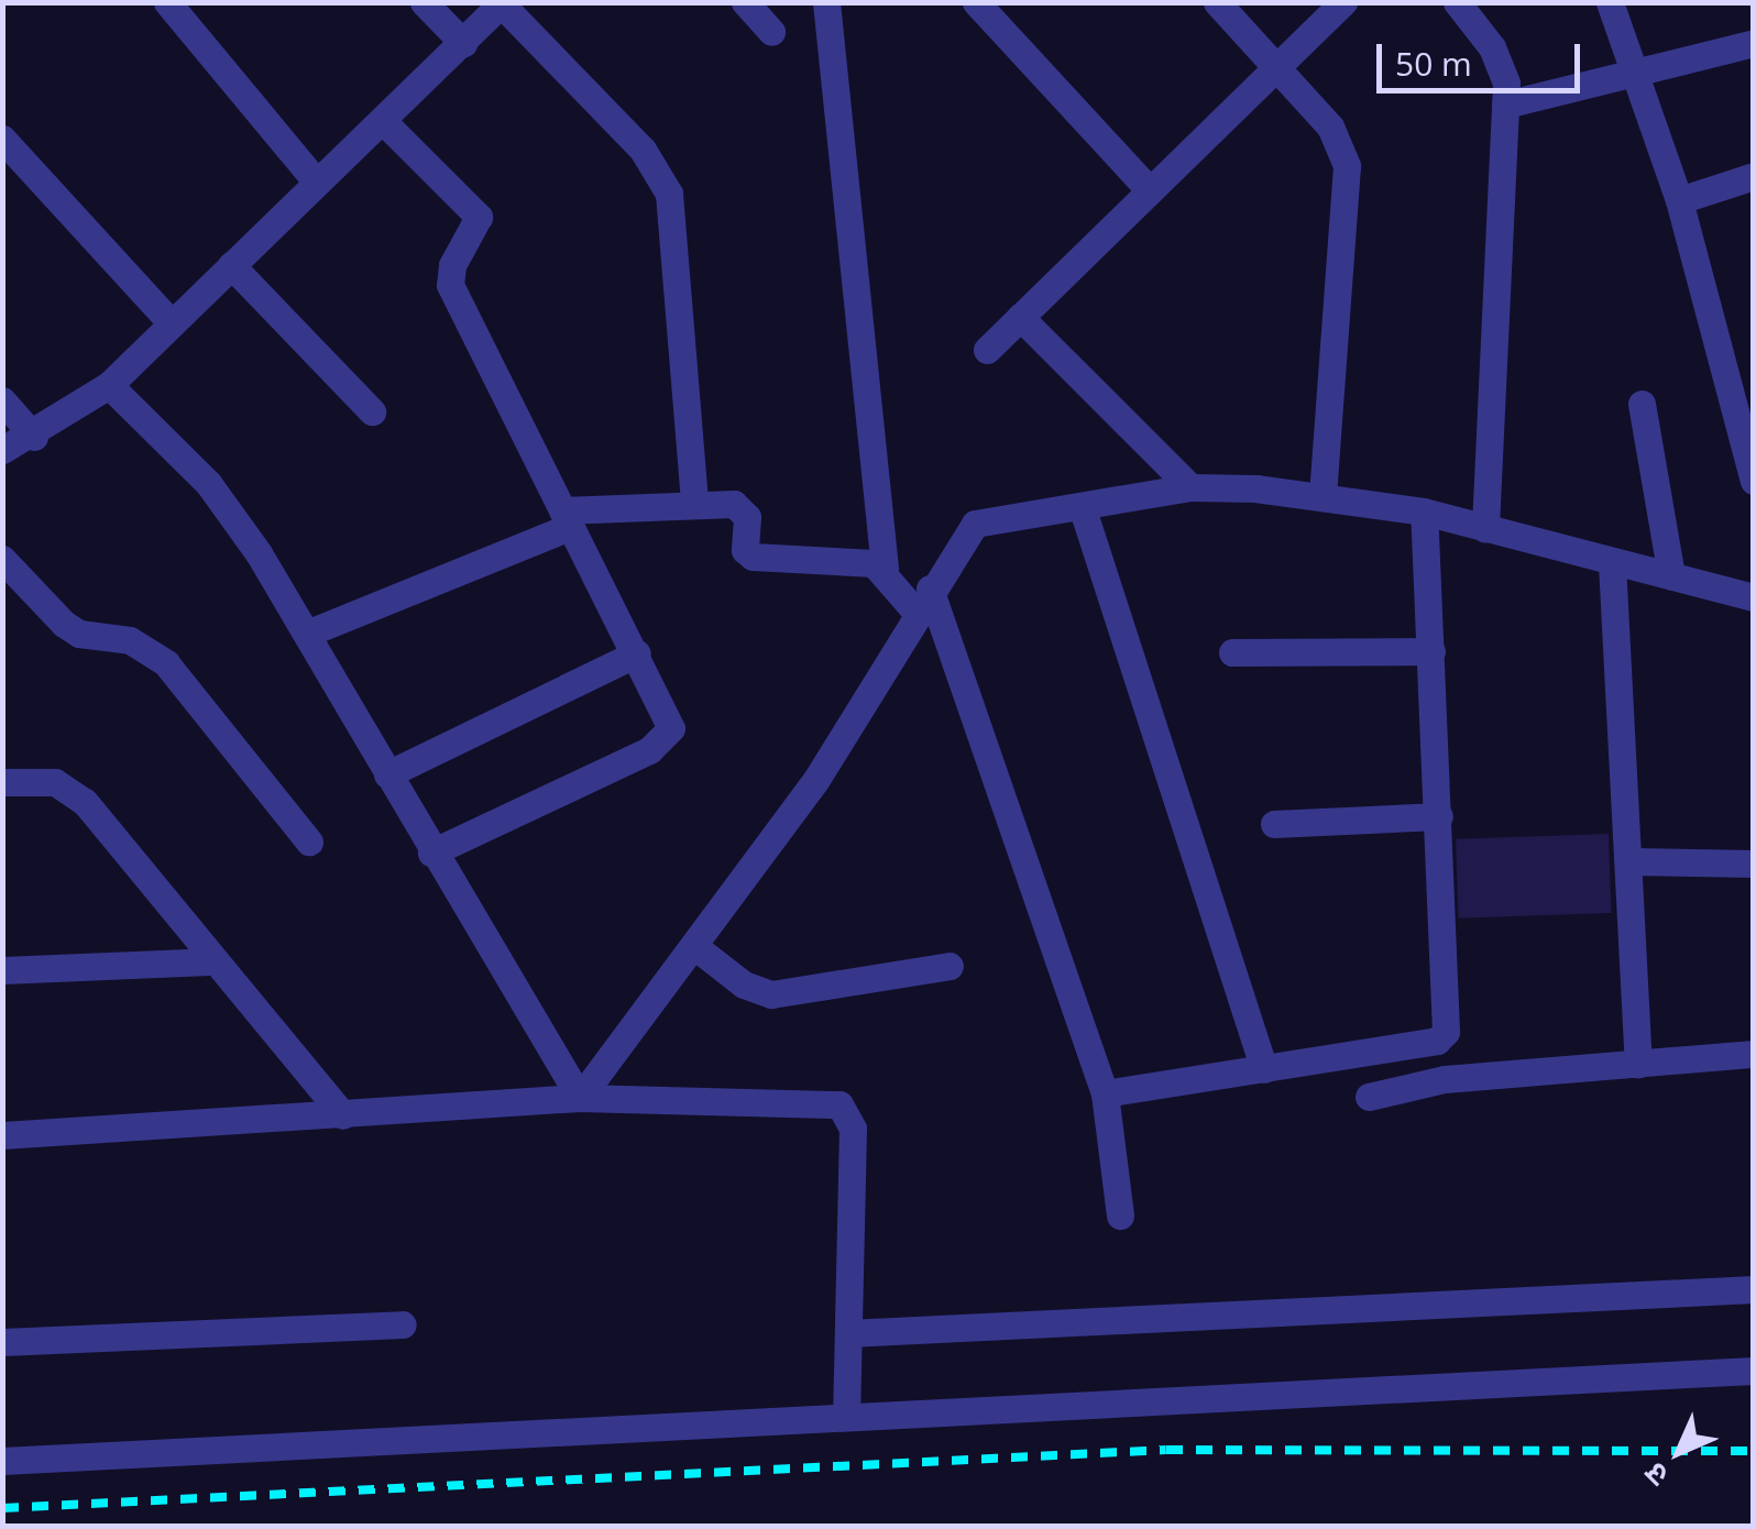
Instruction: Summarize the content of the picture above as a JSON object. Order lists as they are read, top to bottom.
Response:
{
  "scale_bar": "50 m",
  "north": "bottom left"
}
